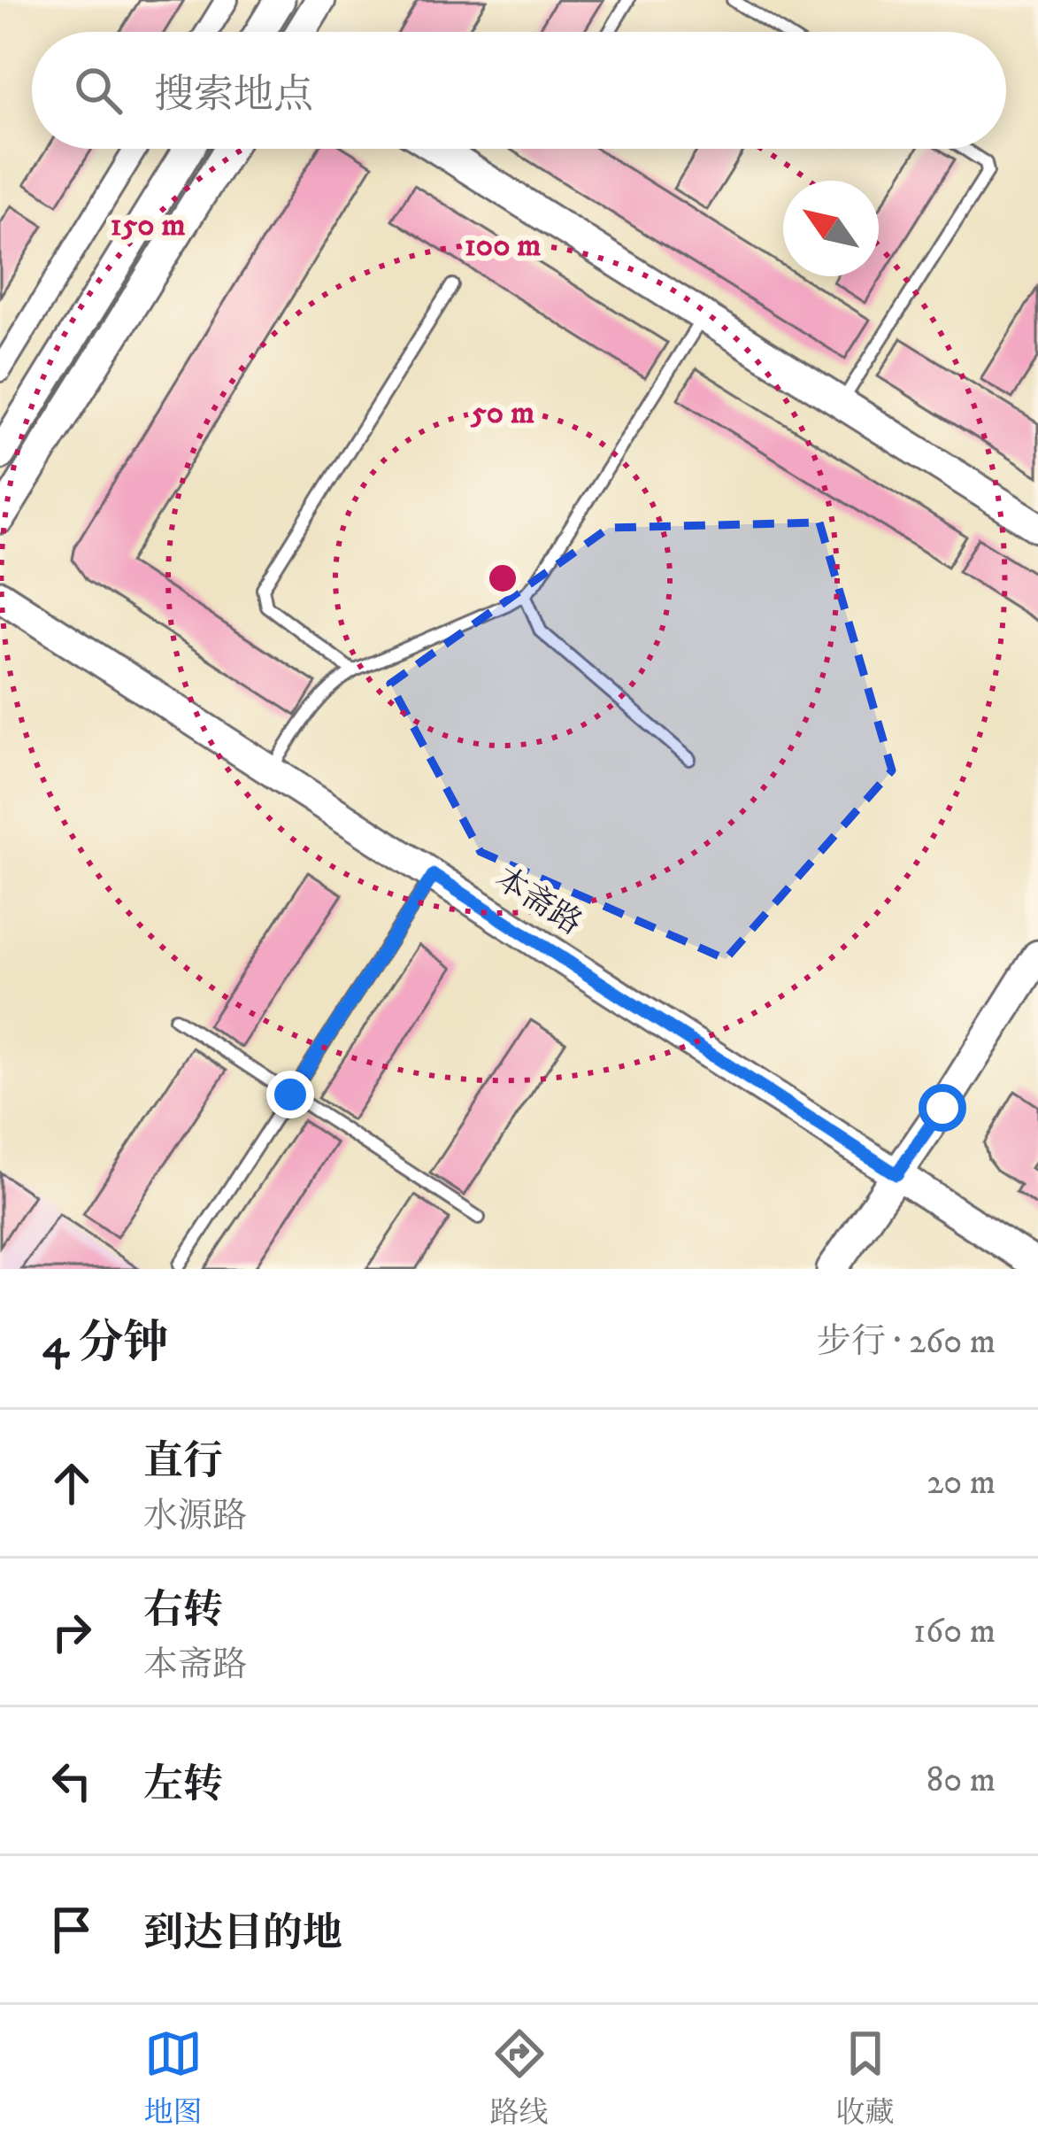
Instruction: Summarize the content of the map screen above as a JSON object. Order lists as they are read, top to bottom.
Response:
{
  "streets": {
    "street": ["本斋路"]
  },
  "north": "top left",
  "page": {
    "search": "搜索地点",
    "heading": ["4 分钟", "步行 · 260 m"],
    "list": [
      ["直行", "水源路", "20 m"],
      ["右转", "本斋路", "160 m"],
      ["左转", "80 m"],
      "到达目的地"
    ],
    "nav": ["地图", "路线", "收藏"]
  },
  "rings": ["150 m", "100 m", "50 m"]
}
